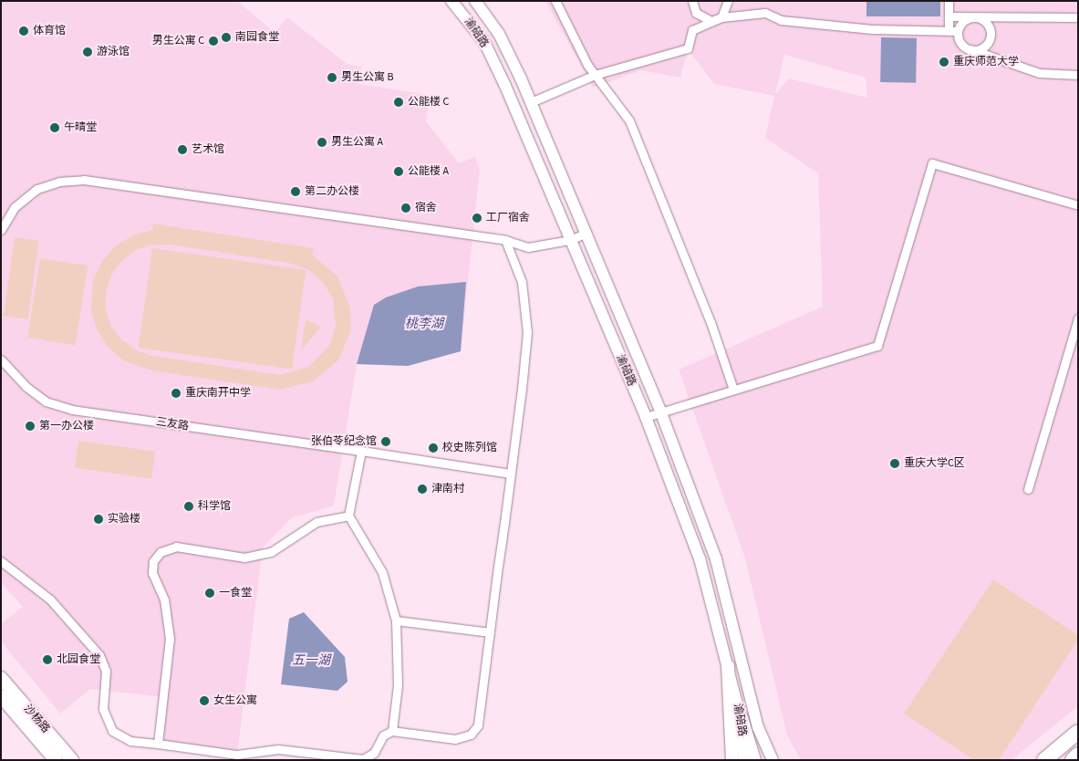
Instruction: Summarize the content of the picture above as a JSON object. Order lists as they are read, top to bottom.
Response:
{
  "streets": {
    "main road": ["渝碚路", "沙杨路"],
    "street": ["三友路"]
  },
  "water": ["桃李湖", "五一湖"],
  "places": [
    "体育馆",
    "南园食堂",
    "男生公寓 C",
    "游泳馆",
    "重庆师范大学",
    "男生公寓 B",
    "公能楼 C",
    "午晴堂",
    "男生公寓 A",
    "艺术馆",
    "公能楼 A",
    "第二办公楼",
    "宿舍",
    "工厂宿舍",
    "重庆南开中学",
    "第一办公楼",
    "张伯苓纪念馆",
    "校史陈列馆",
    "重庆大学C区",
    "津南村",
    "科学馆",
    "实验楼",
    "一食堂",
    "北园食堂",
    "女生公寓"
  ]
}
